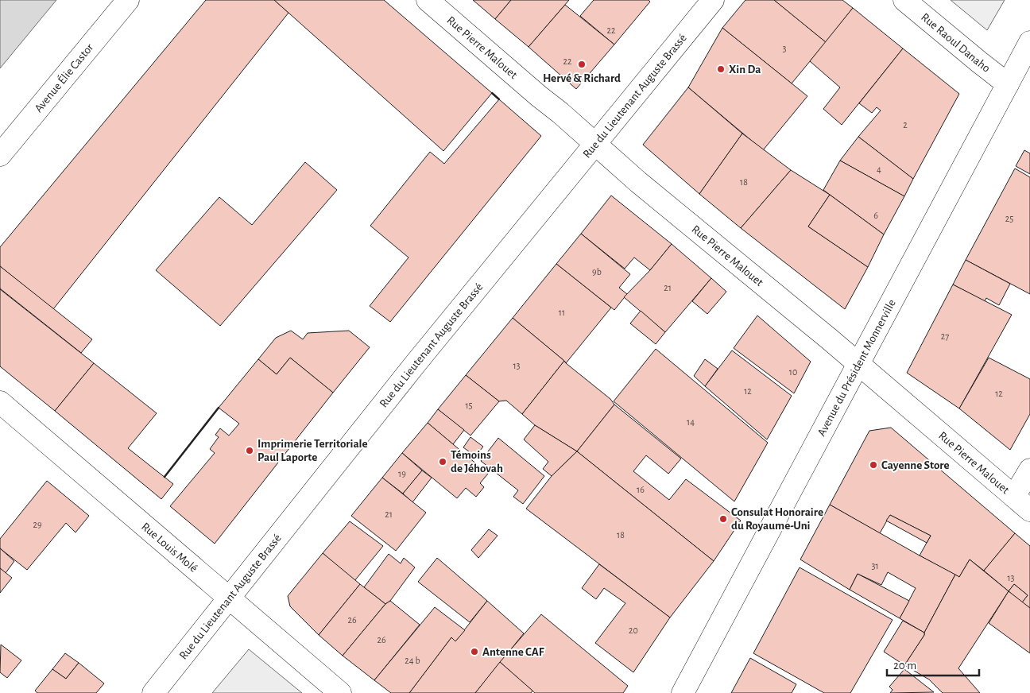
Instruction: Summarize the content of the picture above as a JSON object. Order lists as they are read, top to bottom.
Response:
{
  "streets": {
    "street": [
      "Rue Raoul Danaho",
      "Rue Pierre Malouet",
      "Avenue Élie Castor",
      "Rue du Lieutenant Auguste Brassé",
      "Avenue du Président Monnerville",
      "Rue Louis Molé"
    ]
  },
  "crossings": [
    ["Rue Raoul Danaho", "Avenue du Président Monnerville"],
    ["Rue Pierre Malouet", "Rue du Lieutenant Auguste Brassé"],
    ["Rue Pierre Malouet", "Avenue du Président Monnerville"],
    ["Rue du Lieutenant Auguste Brassé", "Rue Louis Molé"]
  ],
  "places": [
    "Hervé & Richard",
    "Xin Da",
    "Imprimerie Territoriale Paul Laporte",
    "Témoins de Jéhovah",
    "Cayenne Store",
    "Consulat Honoraire du Royaume-Uni",
    "Antenne CAF"
  ],
  "house_numbers": [
    "22",
    "3",
    "22",
    "2",
    "4",
    "18",
    "6",
    "25",
    "9b",
    "21",
    "11",
    "27",
    "13",
    "10",
    "12",
    "12",
    "15",
    "14",
    "19",
    "16",
    "21",
    "29",
    "18",
    "31",
    "13",
    "26",
    "20",
    "26",
    "24 b"
  ],
  "scale_bar": "20 m"
}
